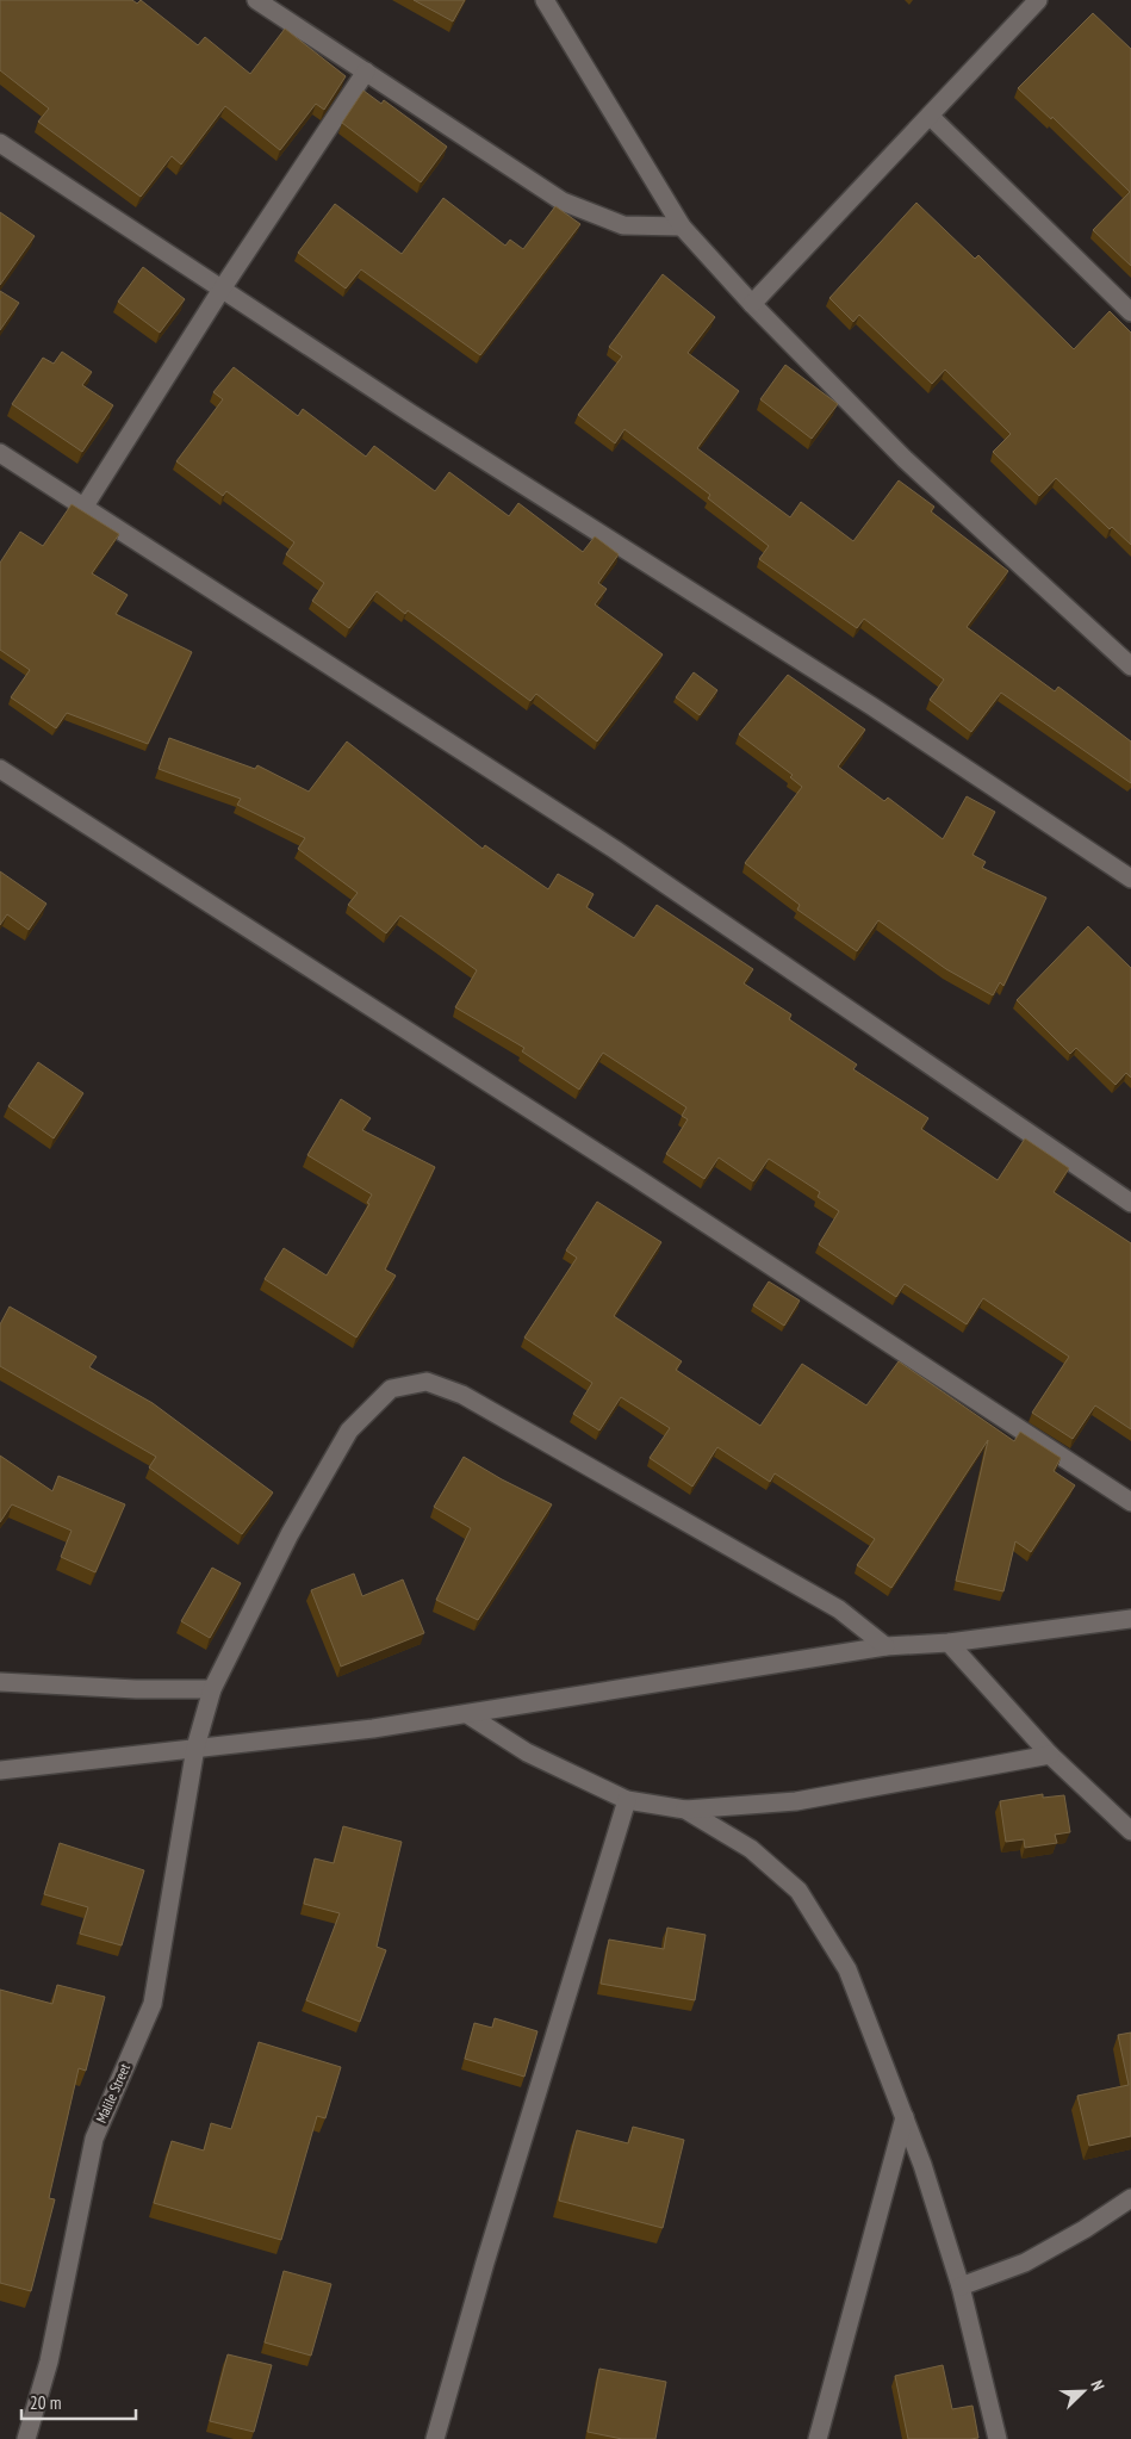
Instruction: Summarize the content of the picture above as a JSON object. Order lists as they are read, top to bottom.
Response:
{
  "streets": {
    "street": ["Malile Street"]
  },
  "scale_bar": "20 m",
  "north": "top right"
}
